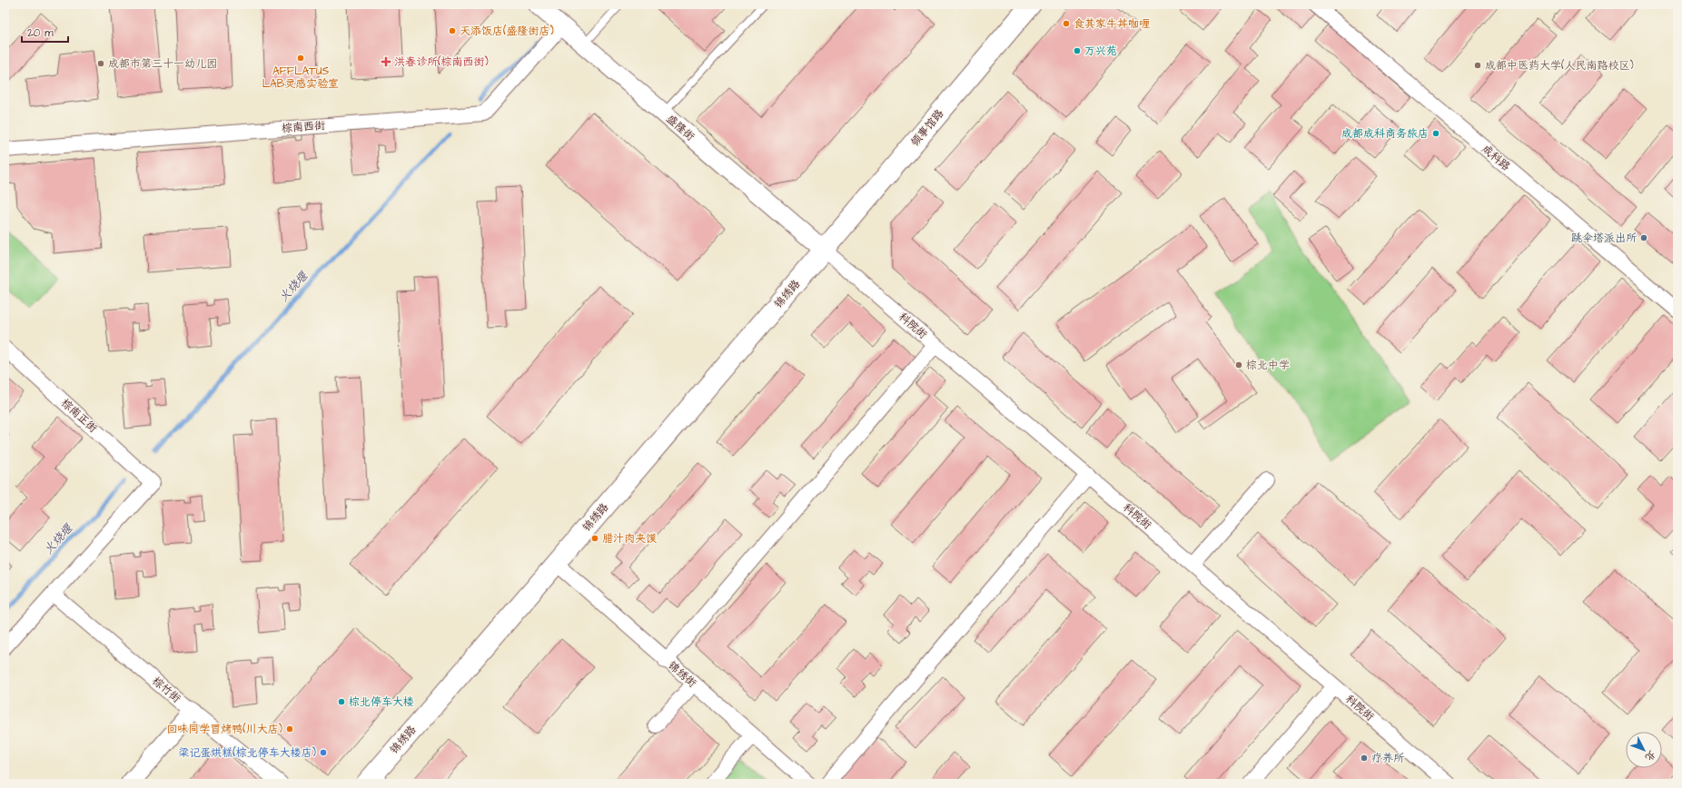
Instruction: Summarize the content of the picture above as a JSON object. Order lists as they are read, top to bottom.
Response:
{
  "streets": {
    "main road": ["领事馆路", "锦绣路"],
    "street": [
      "棕南西街",
      "盛隆街",
      "成科路",
      "科院街",
      "棕南正街",
      "锦绣街",
      "棕竹街"
    ]
  },
  "crossings": [
    ["棕南西街", "盛隆街"],
    ["盛隆街", "领事馆路"],
    ["盛隆街", "锦绣路"],
    ["盛隆街", "科院街"],
    ["领事馆路", "锦绣路"],
    ["领事馆路", "科院街"],
    ["锦绣路", "科院街"],
    ["锦绣路", "锦绣街"],
    ["棕南正街", "棕竹街"]
  ],
  "water": ["火烧堰"],
  "places": {
    "other": [
      "食其家牛丼咖喱",
      "天添饭店(盛隆街店)",
      "万兴苑",
      "AFFLATUS LAB灵感实验室",
      "成都市第三十一幼儿园",
      "成都中医药大学(人民南路校区)",
      "成都成科商务旅店",
      "跳伞塔派出所",
      "棕北中学",
      "腊汁肉夹馍",
      "棕北停车大楼",
      "回味同学冒烤鸭(川大店)",
      "梁记蛋烘糕(棕北停车大楼店)",
      "疗养所"
    ],
    "health": ["洪春诊所(棕南西街)"]
  },
  "scale_bar": "20 m",
  "north": "bottom right"
}
